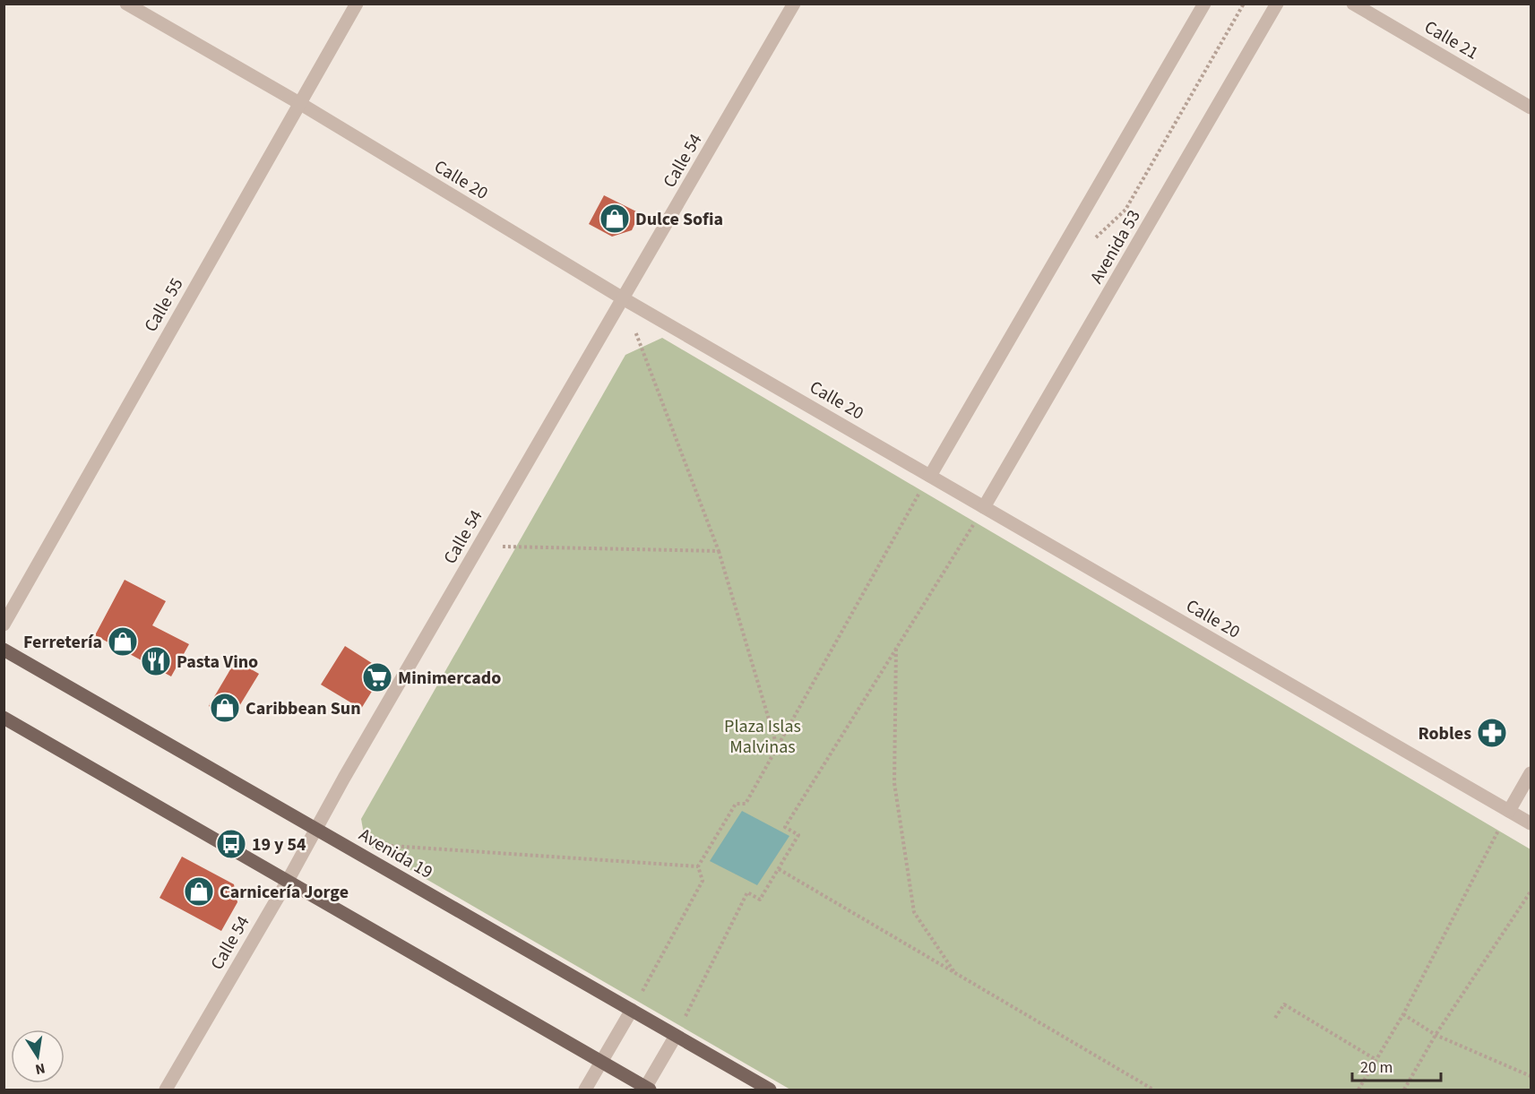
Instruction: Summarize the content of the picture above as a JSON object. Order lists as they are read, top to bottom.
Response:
{
  "streets": {
    "main road": ["Avenida 19"],
    "street": [
      "Calle 21",
      "Calle 54",
      "Calle 20",
      "Avenida 53",
      "Calle 55"
    ]
  },
  "crossings": [
    ["Calle 54", "Calle 20"],
    ["Calle 54", "Avenida 19"],
    ["Calle 20", "Avenida 53"],
    ["Calle 20", "Calle 55"]
  ],
  "parks": ["Plaza Islas Malvinas"],
  "places": {
    "shop": [
      "Dulce Sofia",
      "Ferretería",
      "Caribbean Sun",
      "Carnicería Jorge"
    ],
    "restaurant": ["Pasta Vino"],
    "supermarket": ["Minimercado"],
    "pharmacy": ["Robles"],
    "bus stop": ["19 y 54"]
  },
  "scale_bar": "20 m",
  "north": "bottom"
}
